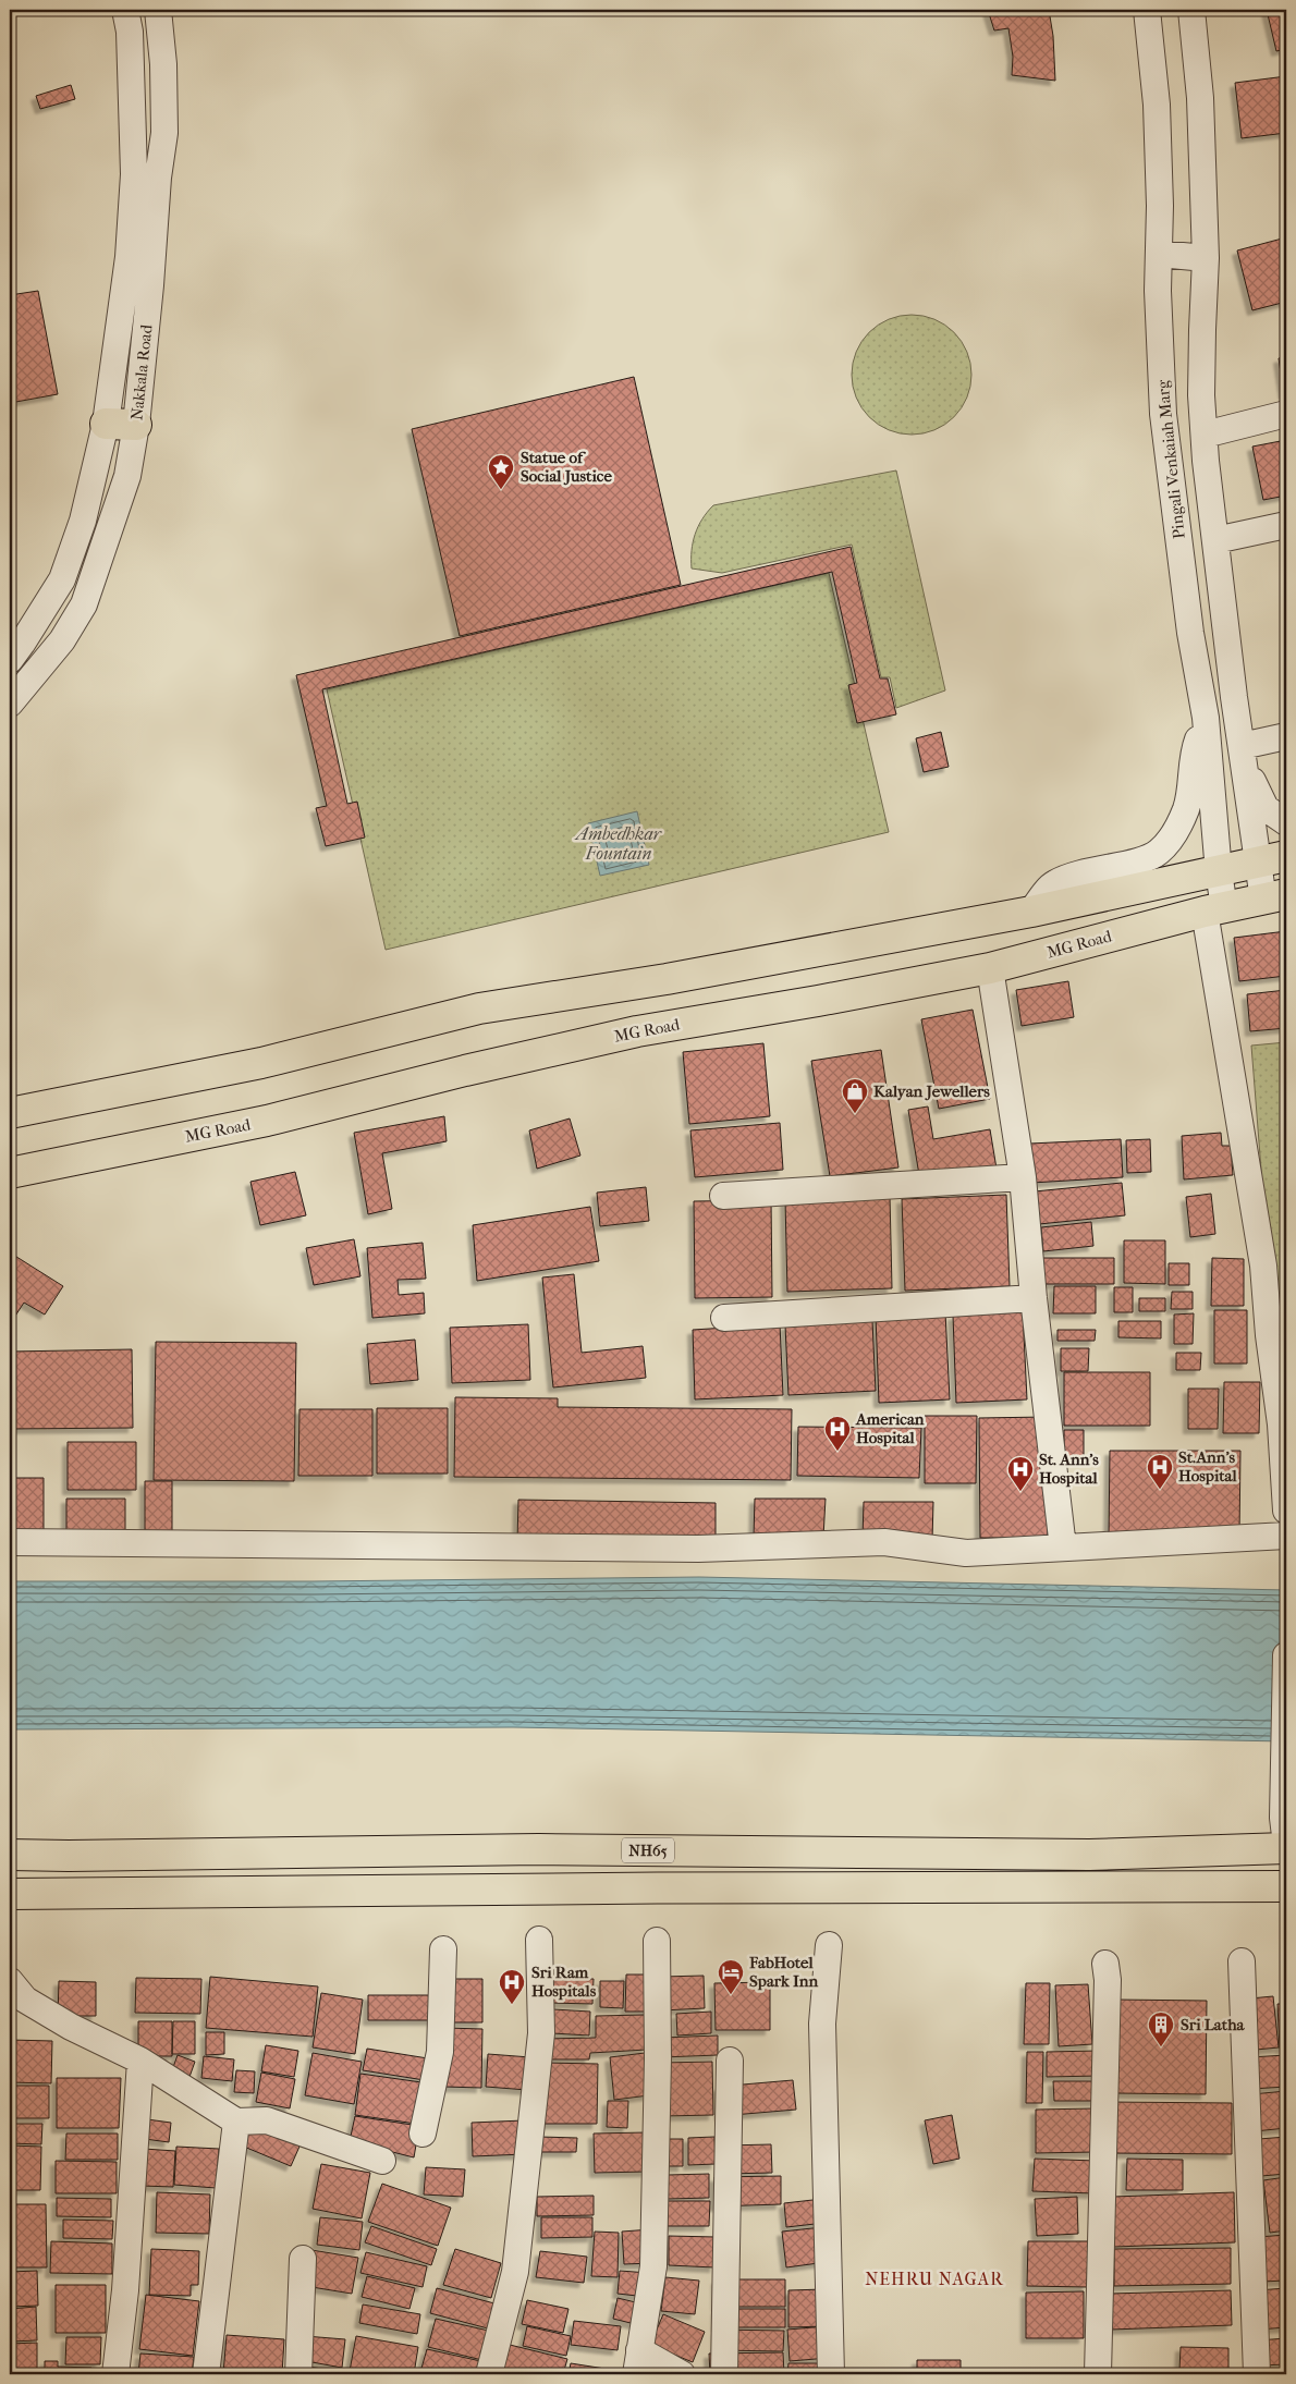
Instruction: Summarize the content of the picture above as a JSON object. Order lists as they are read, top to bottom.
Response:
{
  "streets": {
    "main road": ["MG Road", "NH65"],
    "street": ["Nakkala Road", "Pingali Venkaiah Marg"]
  },
  "crossings": [
    ["Pingali Venkaiah Marg", "MG Road"]
  ],
  "districts": ["NEHRU NAGAR"],
  "water": ["Ambedhkar Fountain"],
  "places": {
    "place": ["Statue of Social Justice"],
    "shop": ["Kalyan Jewellers"],
    "hospital": [
      "American Hospital",
      "St.Ann's Hospital",
      "St. Ann's Hospital",
      "Sri Ram Hospitals"
    ],
    "hotel": ["FabHotel Spark Inn"],
    "building": ["Sri Latha"]
  }
}
